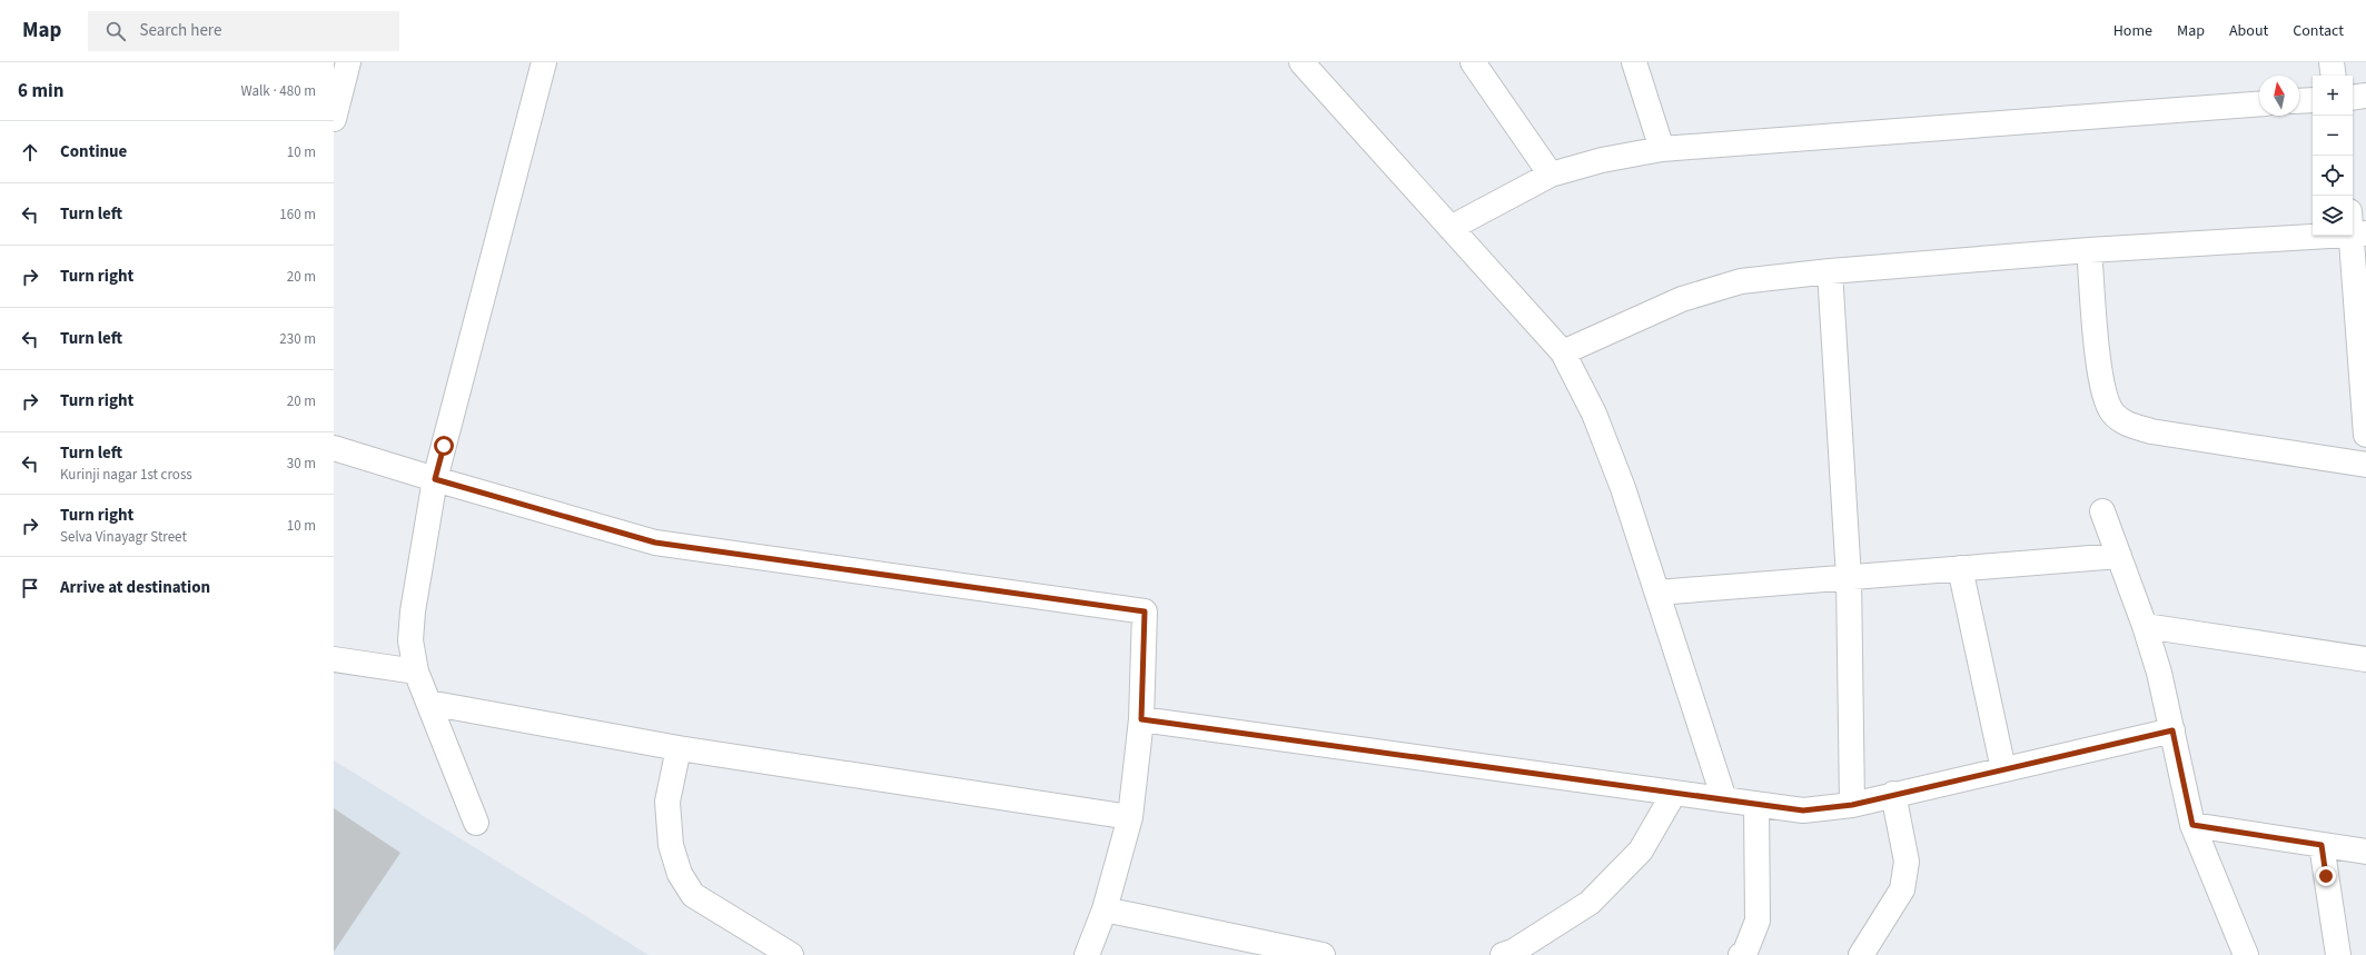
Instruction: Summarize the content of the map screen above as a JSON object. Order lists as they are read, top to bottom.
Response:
{
  "north": "top",
  "page": {
    "header": "Map",
    "search": "Search here",
    "nav": [
      "Home",
      "Map",
      "About",
      "Contact"
    ],
    "heading": ["6 min", "Walk · 480 m"],
    "map_buttons": ["+", "−"],
    "list": [
      ["Continue", "10 m"],
      ["Turn left", "160 m"],
      ["Turn right", "20 m"],
      ["Turn left", "230 m"],
      ["Turn right", "20 m"],
      ["Turn left", "Kurinji nagar 1st cross", "30 m"],
      ["Turn right", "Selva Vinayagr Street", "10 m"],
      "Arrive at destination"
    ]
  }
}
